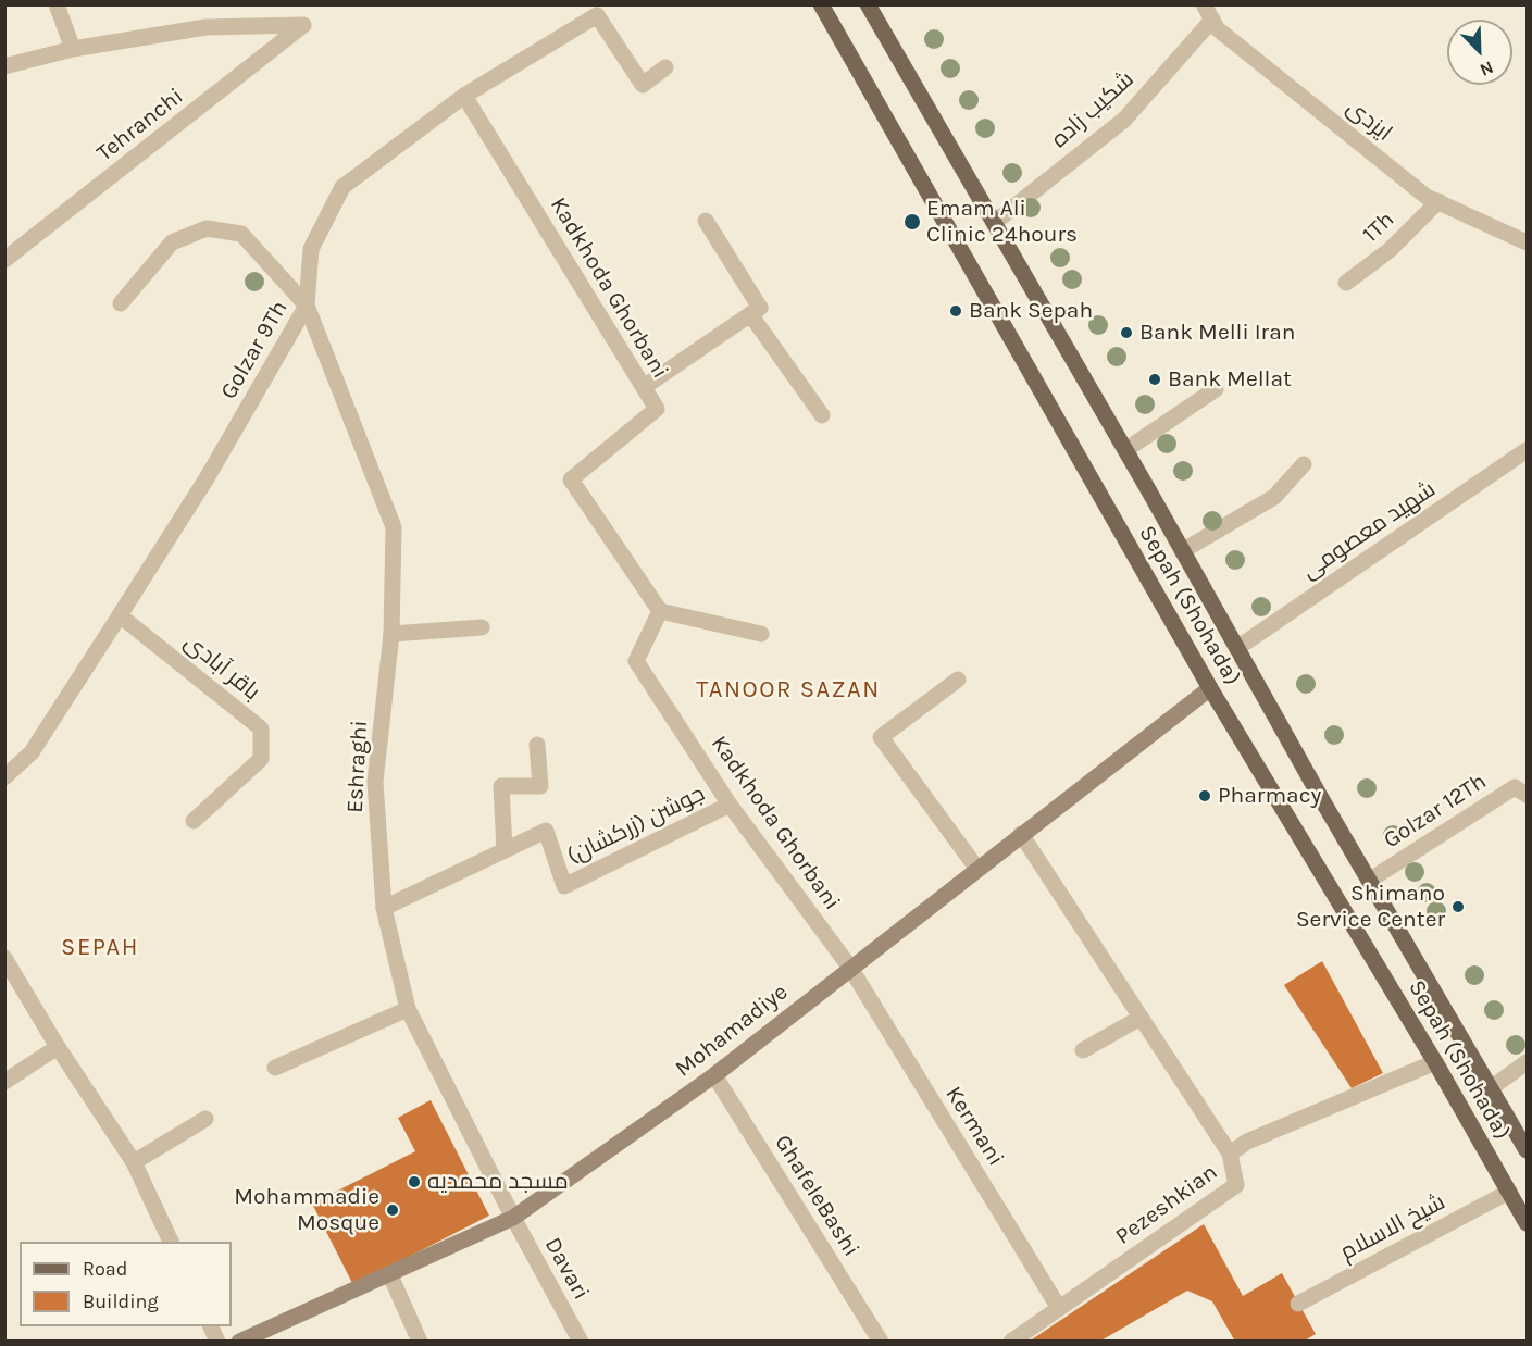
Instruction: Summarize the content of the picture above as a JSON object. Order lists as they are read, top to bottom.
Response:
{
  "streets": {
    "main road": ["Sepah (Shohada)"],
    "street": [
      "شکیب زاده",
      "ایزدی",
      "Tehranchi",
      "1Th",
      "Kadkhoda Ghorbani",
      "Golzar 9Th",
      "شهید معصومی",
      "باقر آبادی",
      "Eshraghi",
      "Golzar 12Th",
      "جوشن (زرکشان)",
      "Mohamadiye",
      "Kermani",
      "GhafeleBashi",
      "Pezeshkian",
      "شیخ الاسلام",
      "Davari"
    ]
  },
  "crossings": [
    ["شکیب زاده", "ایزدی"],
    ["شکیب زاده", "Sepah (Shohada)"],
    ["ایزدی", "1Th"],
    ["Kadkhoda Ghorbani", "Golzar 9Th"],
    ["Kadkhoda Ghorbani", "جوشن (زرکشان)"],
    ["Kadkhoda Ghorbani", "Mohamadiye"],
    ["Kadkhoda Ghorbani", "Kermani"],
    ["Golzar 9Th", "باقر آبادی"],
    ["Golzar 9Th", "Eshraghi"],
    ["شهید معصومی", "Sepah (Shohada)"],
    ["Sepah (Shohada)", "Golzar 12Th"],
    ["Sepah (Shohada)", "Mohamadiye"],
    ["Sepah (Shohada)", "Pezeshkian"],
    ["Sepah (Shohada)", "شیخ الاسلام"],
    ["Eshraghi", "جوشن (زرکشان)"],
    ["Eshraghi", "Mohamadiye"],
    ["Eshraghi", "Davari"],
    ["Mohamadiye", "Kermani"],
    ["Mohamadiye", "GhafeleBashi"],
    ["Mohamadiye", "Davari"],
    ["Kermani", "Pezeshkian"]
  ],
  "districts": ["TANOOR SAZAN", "SEPAH"],
  "places": [
    "Emam Ali Clinic 24hours",
    "Bank Sepah",
    "Bank Melli Iran",
    "Bank Mellat",
    "Pharmacy",
    "Shimano Service Center",
    "مسجد محمدیه",
    "Mohammadie Mosque"
  ],
  "legend": ["Road", "Building"],
  "north": "bottom right"
}
